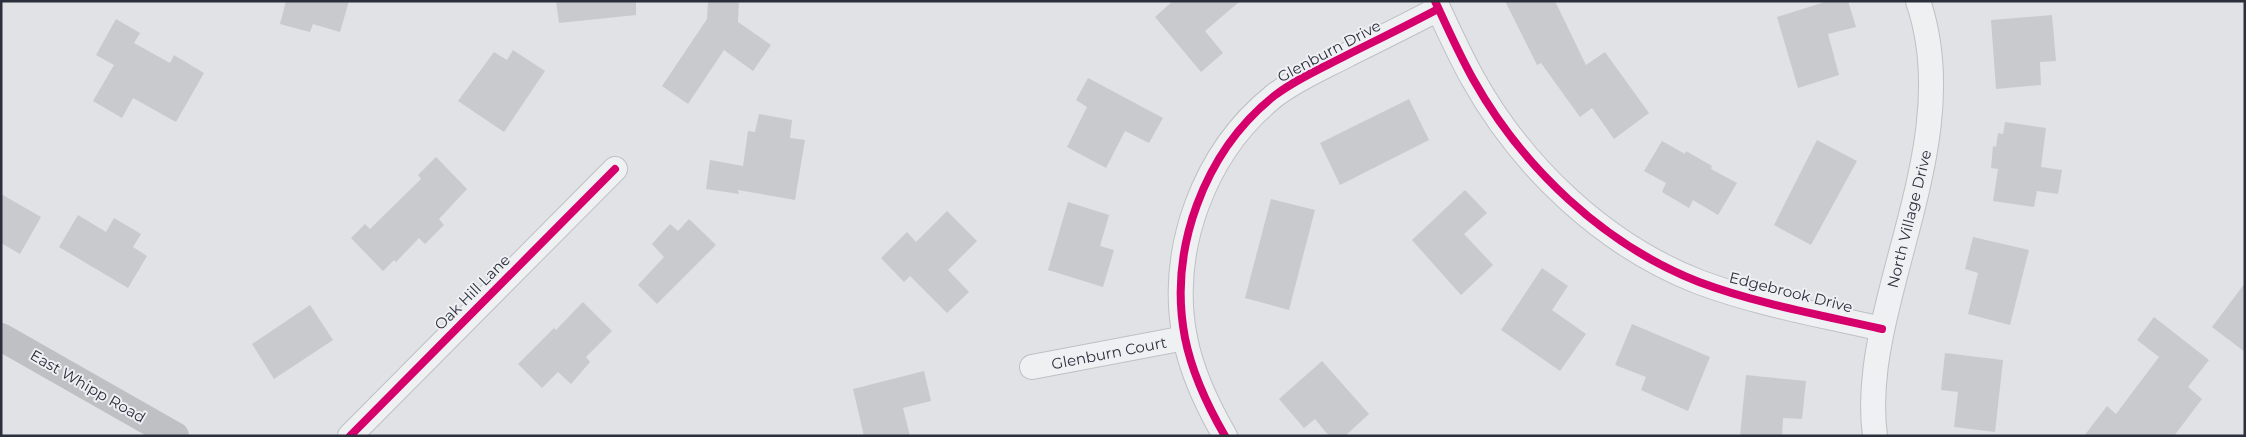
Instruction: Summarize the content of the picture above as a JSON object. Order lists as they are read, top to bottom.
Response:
{
  "streets": {
    "main road": ["East Whipp Road"],
    "street": [
      "Glenburn Drive",
      "North Village Drive",
      "Oak Hill Lane",
      "Edgebrook Drive",
      "Glenburn Court"
    ]
  },
  "crossings": [
    ["Glenburn Drive", "Edgebrook Drive"],
    ["Glenburn Drive", "Glenburn Court"],
    ["North Village Drive", "Edgebrook Drive"]
  ]
}
